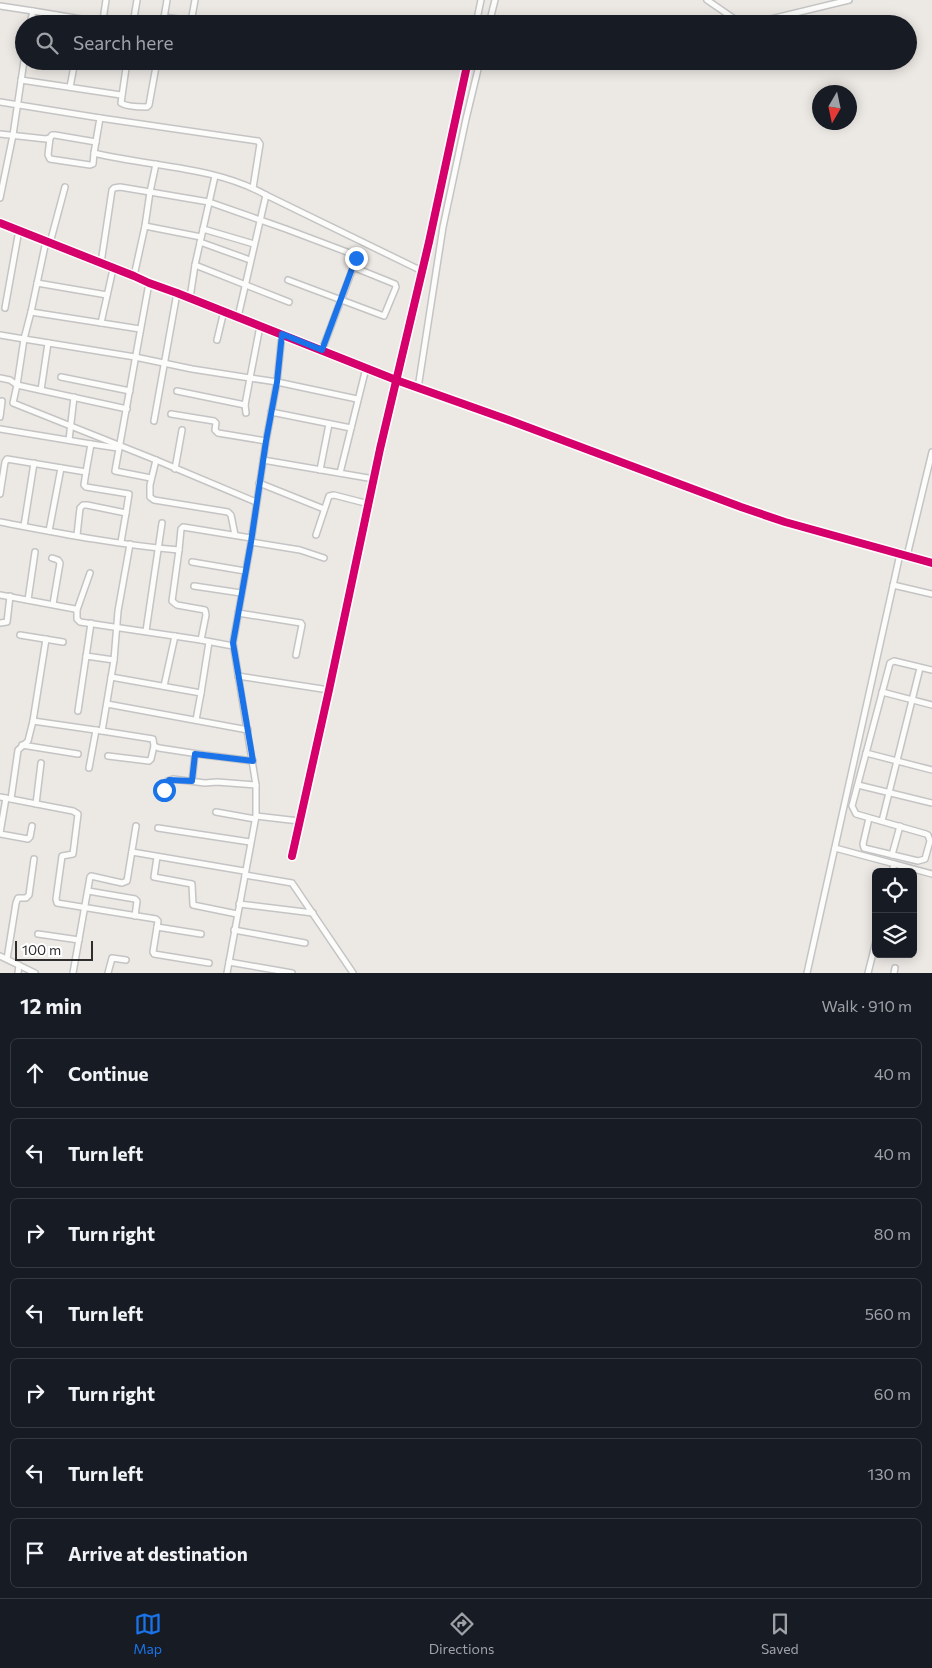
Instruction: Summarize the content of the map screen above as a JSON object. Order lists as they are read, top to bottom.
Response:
{
  "scale_bar": "100 m",
  "north": "bottom",
  "page": {
    "search": "Search here",
    "scale": "100 m",
    "heading": ["12 min", "Walk · 910 m"],
    "list": [
      ["Continue", "40 m"],
      ["Turn left", "40 m"],
      ["Turn right", "80 m"],
      ["Turn left", "560 m"],
      ["Turn right", "60 m"],
      ["Turn left", "130 m"],
      "Arrive at destination"
    ],
    "nav": ["Map", "Directions", "Saved"]
  }
}
